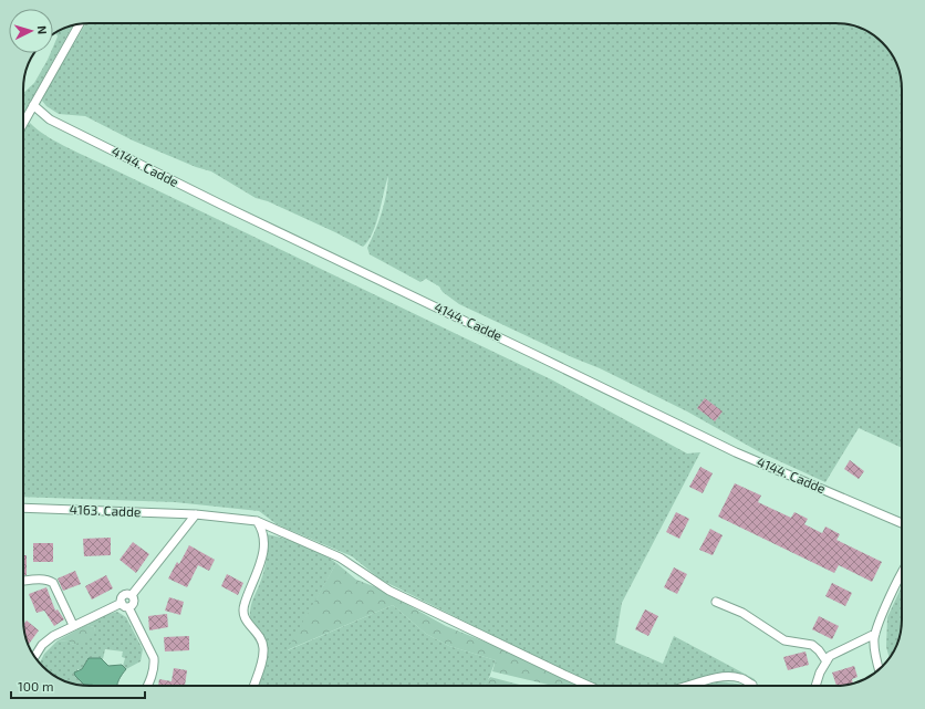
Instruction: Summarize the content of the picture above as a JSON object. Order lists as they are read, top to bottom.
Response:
{
  "streets": {
    "street": ["4144. Cadde", "4163. Cadde"]
  },
  "scale_bar": "100 m",
  "north": "right"
}
